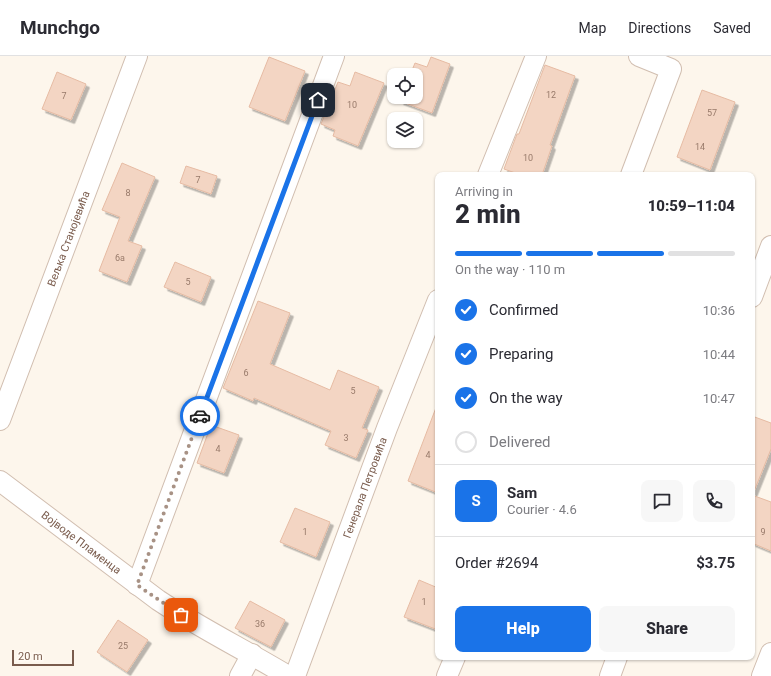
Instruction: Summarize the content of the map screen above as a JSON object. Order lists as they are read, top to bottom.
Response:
{
  "streets": {
    "street": ["Вељка Станојевића", "Генерала Петровића", "Војводе Пламенца"]
  },
  "house_numbers": [
    "12",
    "7",
    "10",
    "57",
    "14",
    "10",
    "7",
    "8",
    "6a",
    "5",
    "6",
    "5",
    "3",
    "4",
    "4",
    "1",
    "9",
    "1",
    "36",
    "25"
  ],
  "scale_bar": "20 m",
  "page": {
    "header": "Munchgo",
    "nav": ["Map", "Directions", "Saved"],
    "heading": ["2 min", "Arriving in", "10:59–11:04"],
    "panel": [
      "Sam",
      "Courier · 4.6",
      "Order #2694",
      "$3.75"
    ],
    "bar": "On the way · 110 m",
    "list": [
      ["Confirmed", "10:36"],
      ["Preparing", "10:44"],
      ["On the way", "10:47"],
      "Delivered"
    ],
    "round": "S",
    "buttons": ["Help", "Share"],
    "scale": "20 m"
  }
}
